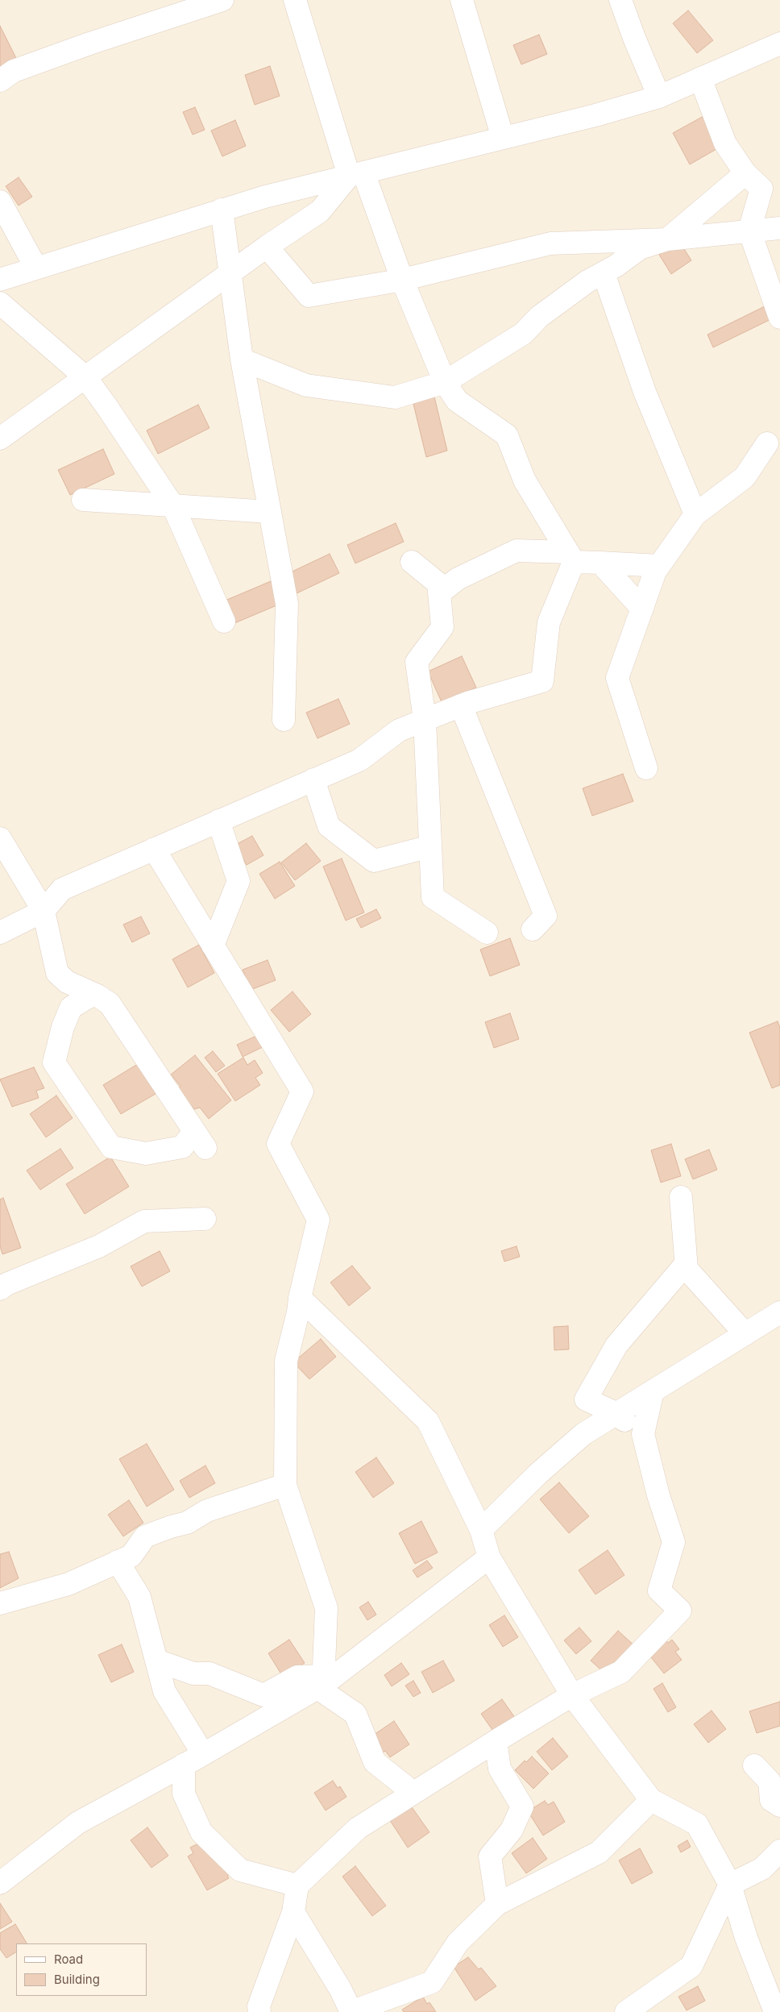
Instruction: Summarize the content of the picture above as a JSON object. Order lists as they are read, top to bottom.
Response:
{
  "legend": ["Road", "Building"]
}
